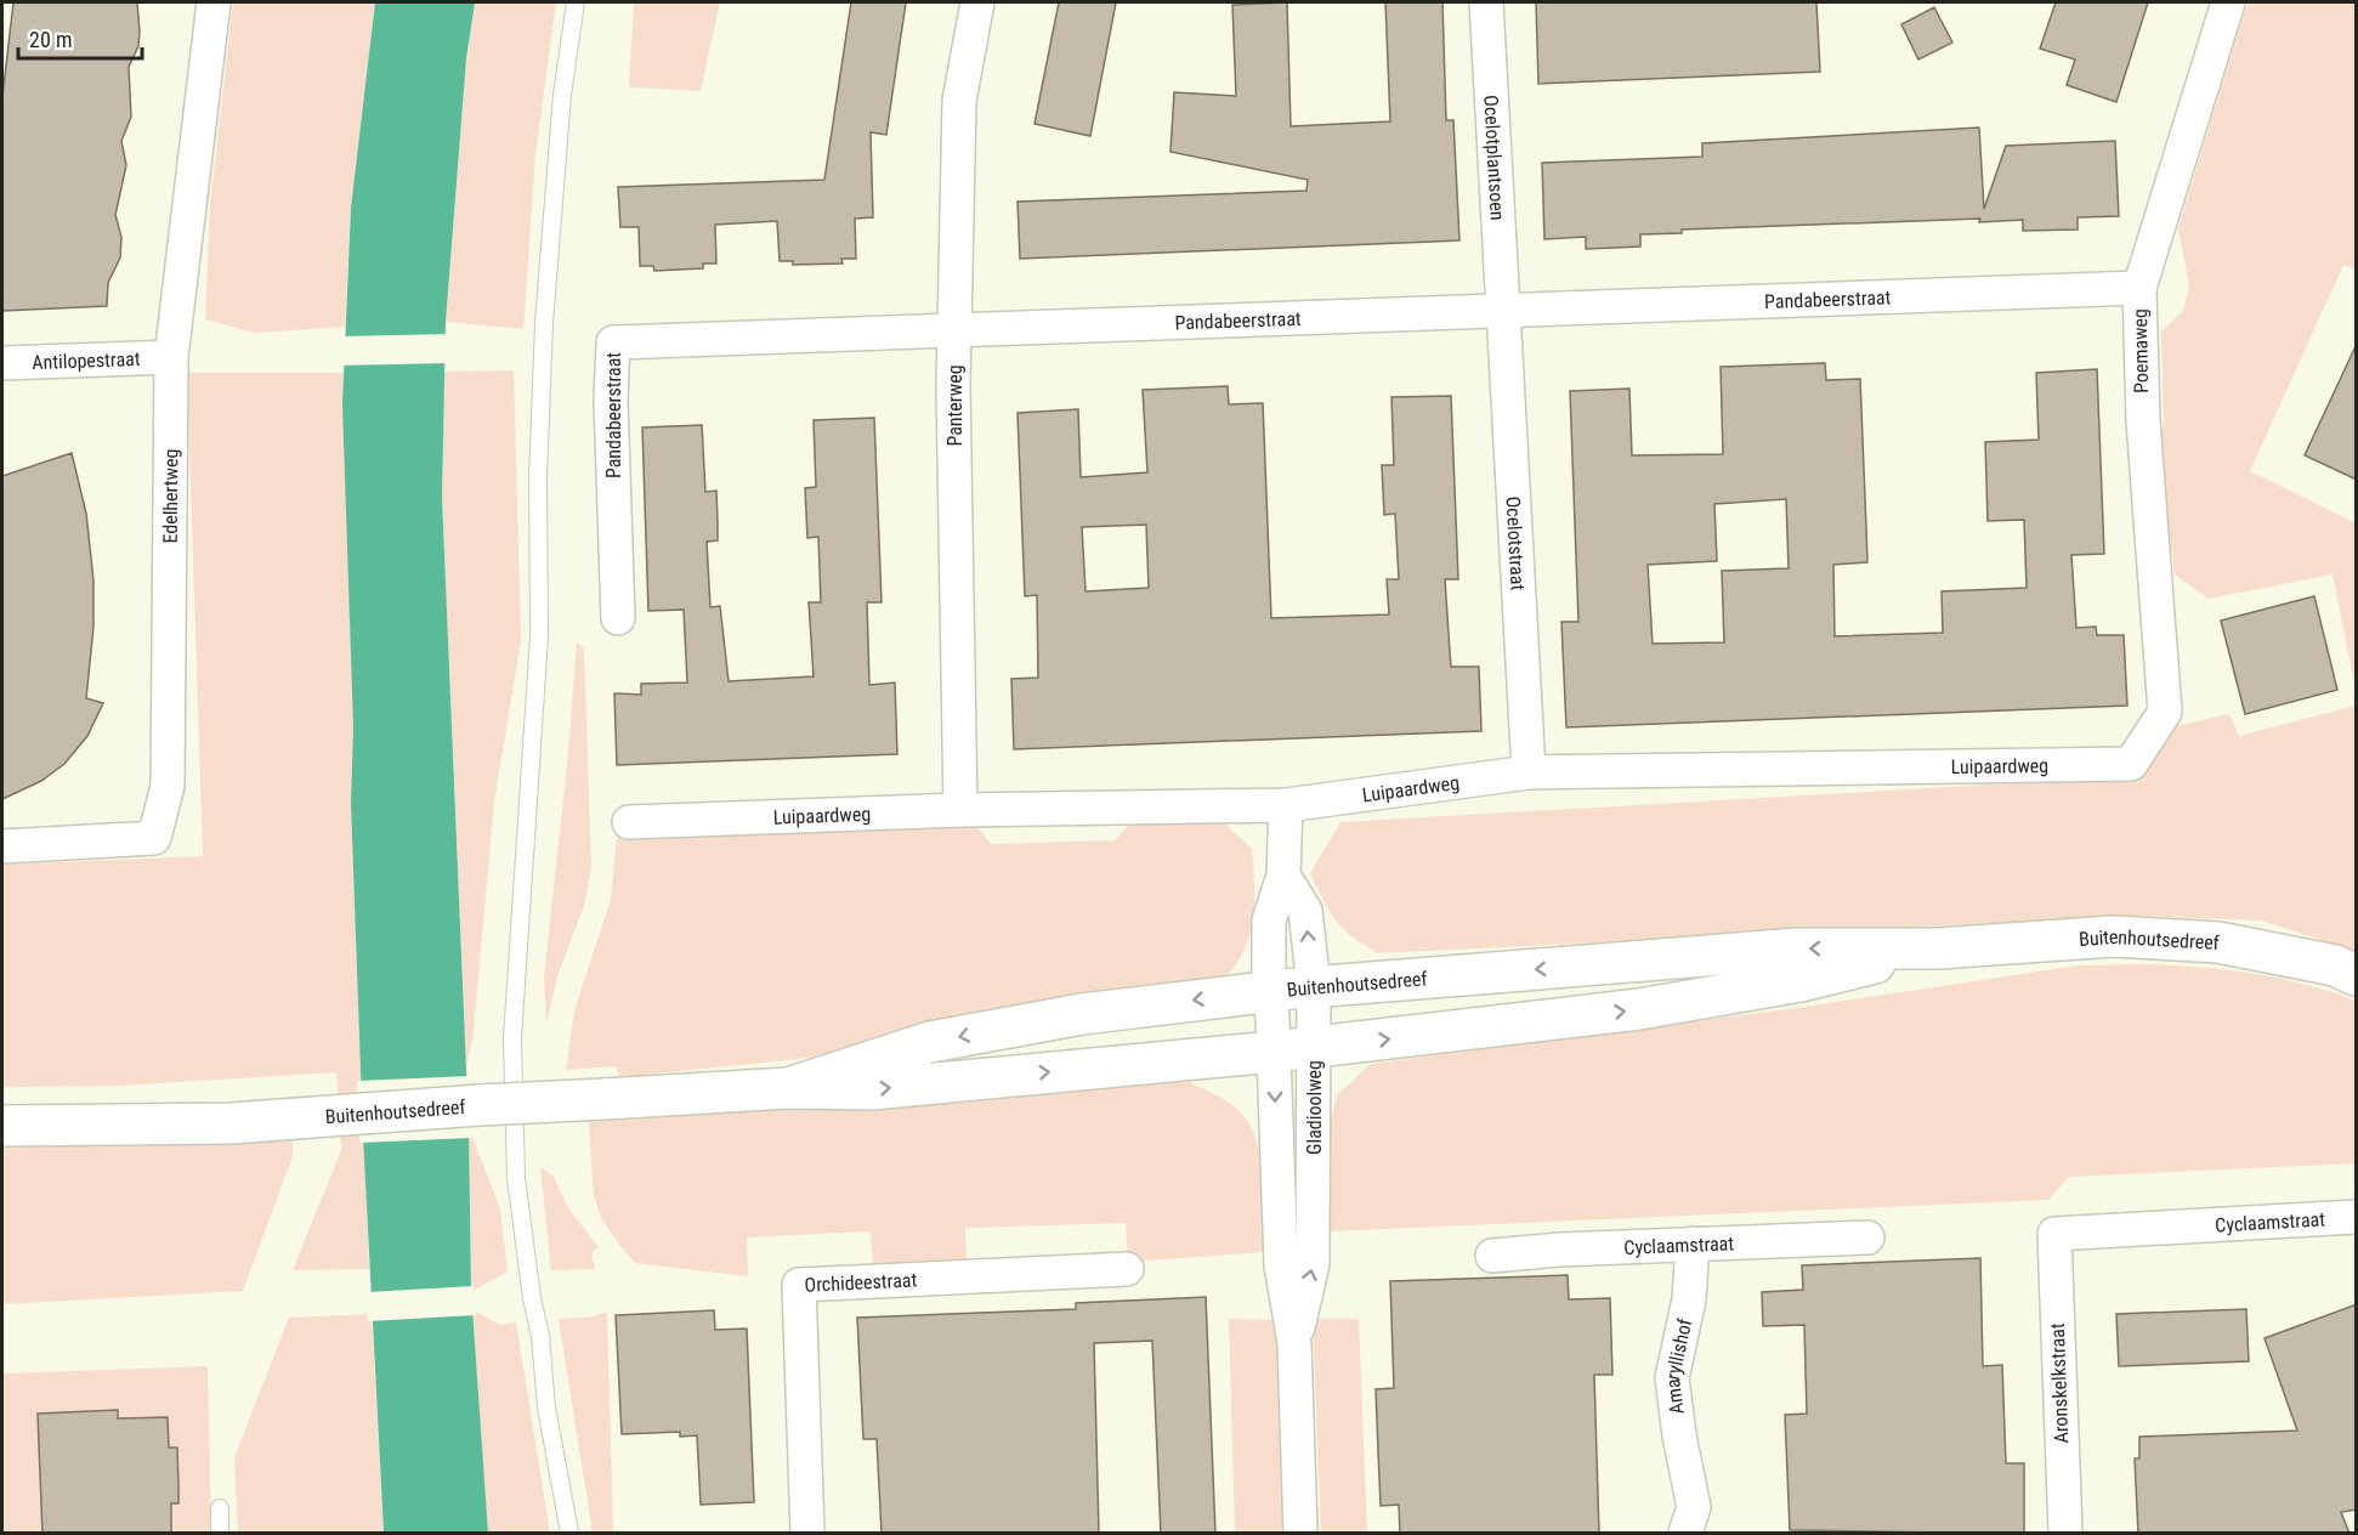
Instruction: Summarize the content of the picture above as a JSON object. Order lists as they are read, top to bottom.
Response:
{
  "streets": {
    "main road": ["Buitenhoutsedreef"],
    "street": [
      "Ocelotplantsoen",
      "Pandabeerstraat",
      "Poemaweg",
      "Antilopestraat",
      "Panterweg",
      "Edelhertweg",
      "Ocelotstraat",
      "Luipaardweg",
      "Gladioolweg",
      "Cyclaamstraat",
      "Orchideestraat",
      "Amaryllishof",
      "Aronskelkstraat"
    ]
  },
  "crossings": [
    ["Ocelotplantsoen", "Pandabeerstraat"],
    ["Ocelotplantsoen", "Ocelotstraat"],
    ["Pandabeerstraat", "Poemaweg"],
    ["Pandabeerstraat", "Panterweg"],
    ["Pandabeerstraat", "Ocelotstraat"],
    ["Poemaweg", "Luipaardweg"],
    ["Antilopestraat", "Edelhertweg"],
    ["Panterweg", "Luipaardweg"],
    ["Ocelotstraat", "Luipaardweg"],
    ["Luipaardweg", "Gladioolweg"],
    ["Buitenhoutsedreef", "Gladioolweg"],
    ["Cyclaamstraat", "Amaryllishof"],
    ["Cyclaamstraat", "Aronskelkstraat"]
  ],
  "scale_bar": "20 m"
}
